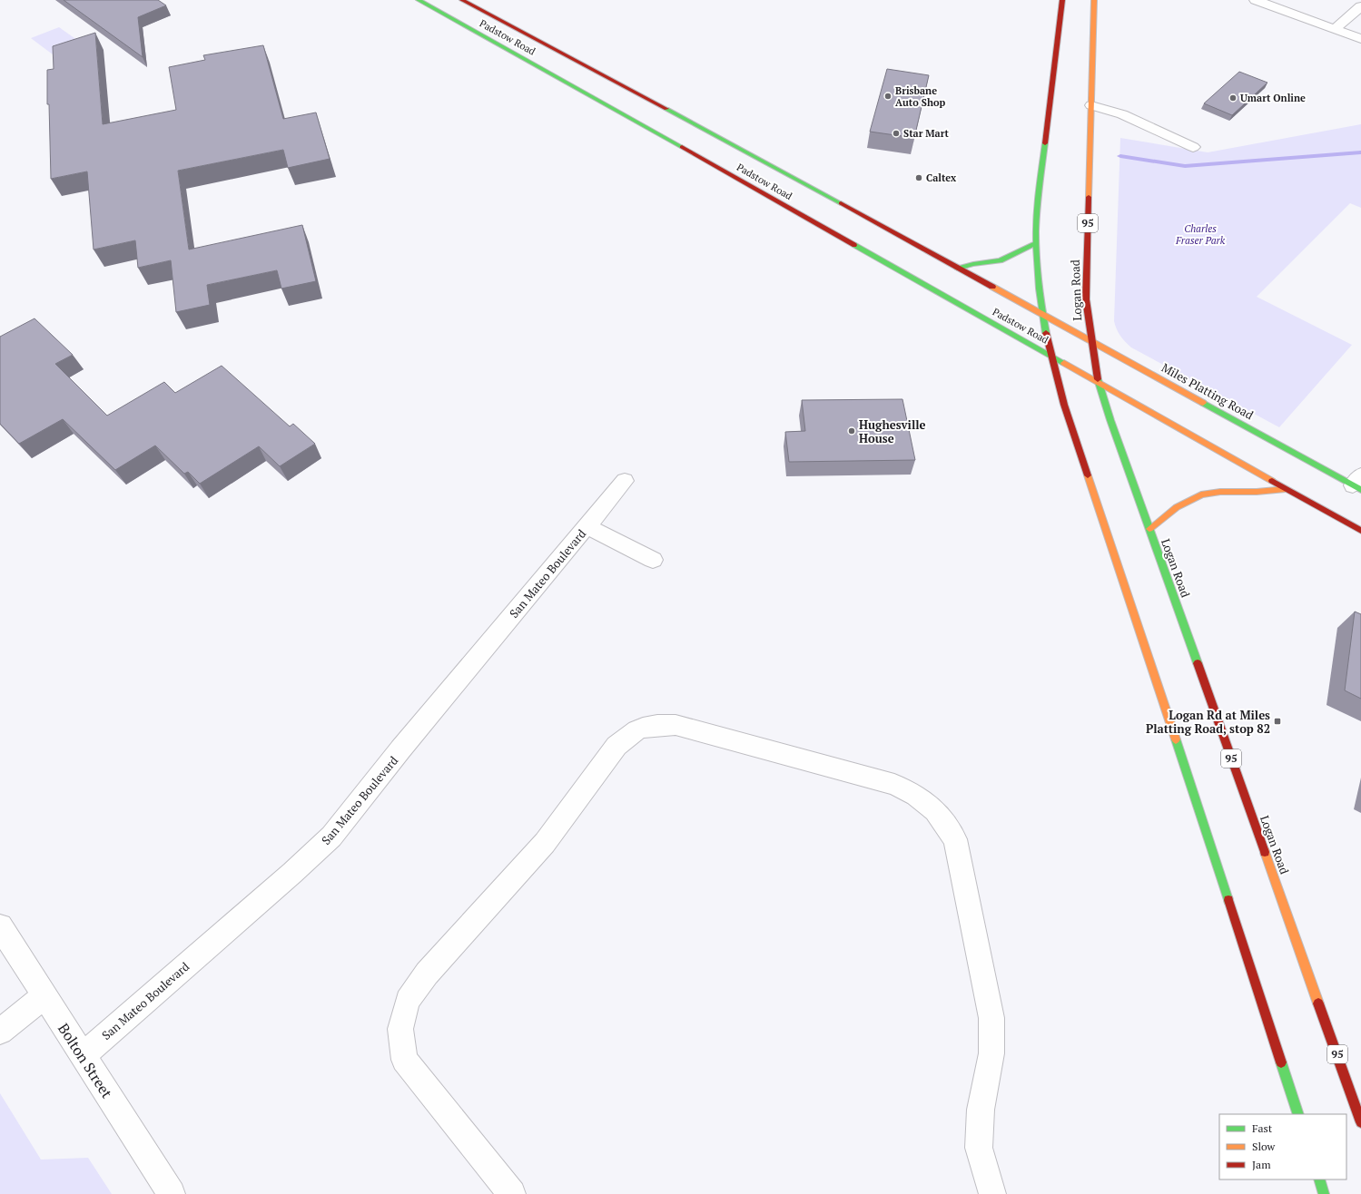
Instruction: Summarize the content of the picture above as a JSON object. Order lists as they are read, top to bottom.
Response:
{
  "streets": {
    "main road": [
      "Padstow Road",
      "95",
      "Logan Road",
      "Miles Platting Road"
    ],
    "street": ["San Mateo Boulevard", "Bolton Street"]
  },
  "crossings": [
    ["Padstow Road", "Logan Road"],
    ["Padstow Road", "Miles Platting Road"],
    ["Logan Road", "Miles Platting Road"],
    ["San Mateo Boulevard", "Bolton Street"]
  ],
  "parks": ["Charles Fraser Park"],
  "places": {
    "other": [
      "Brisbane Auto Shop",
      "Umart Online",
      "Star Mart",
      "Caltex",
      "Hughesville House"
    ],
    "transit": ["Logan Rd at Miles Platting Road, stop 82"]
  },
  "legend": ["Fast", "Slow", "Jam"]
}
